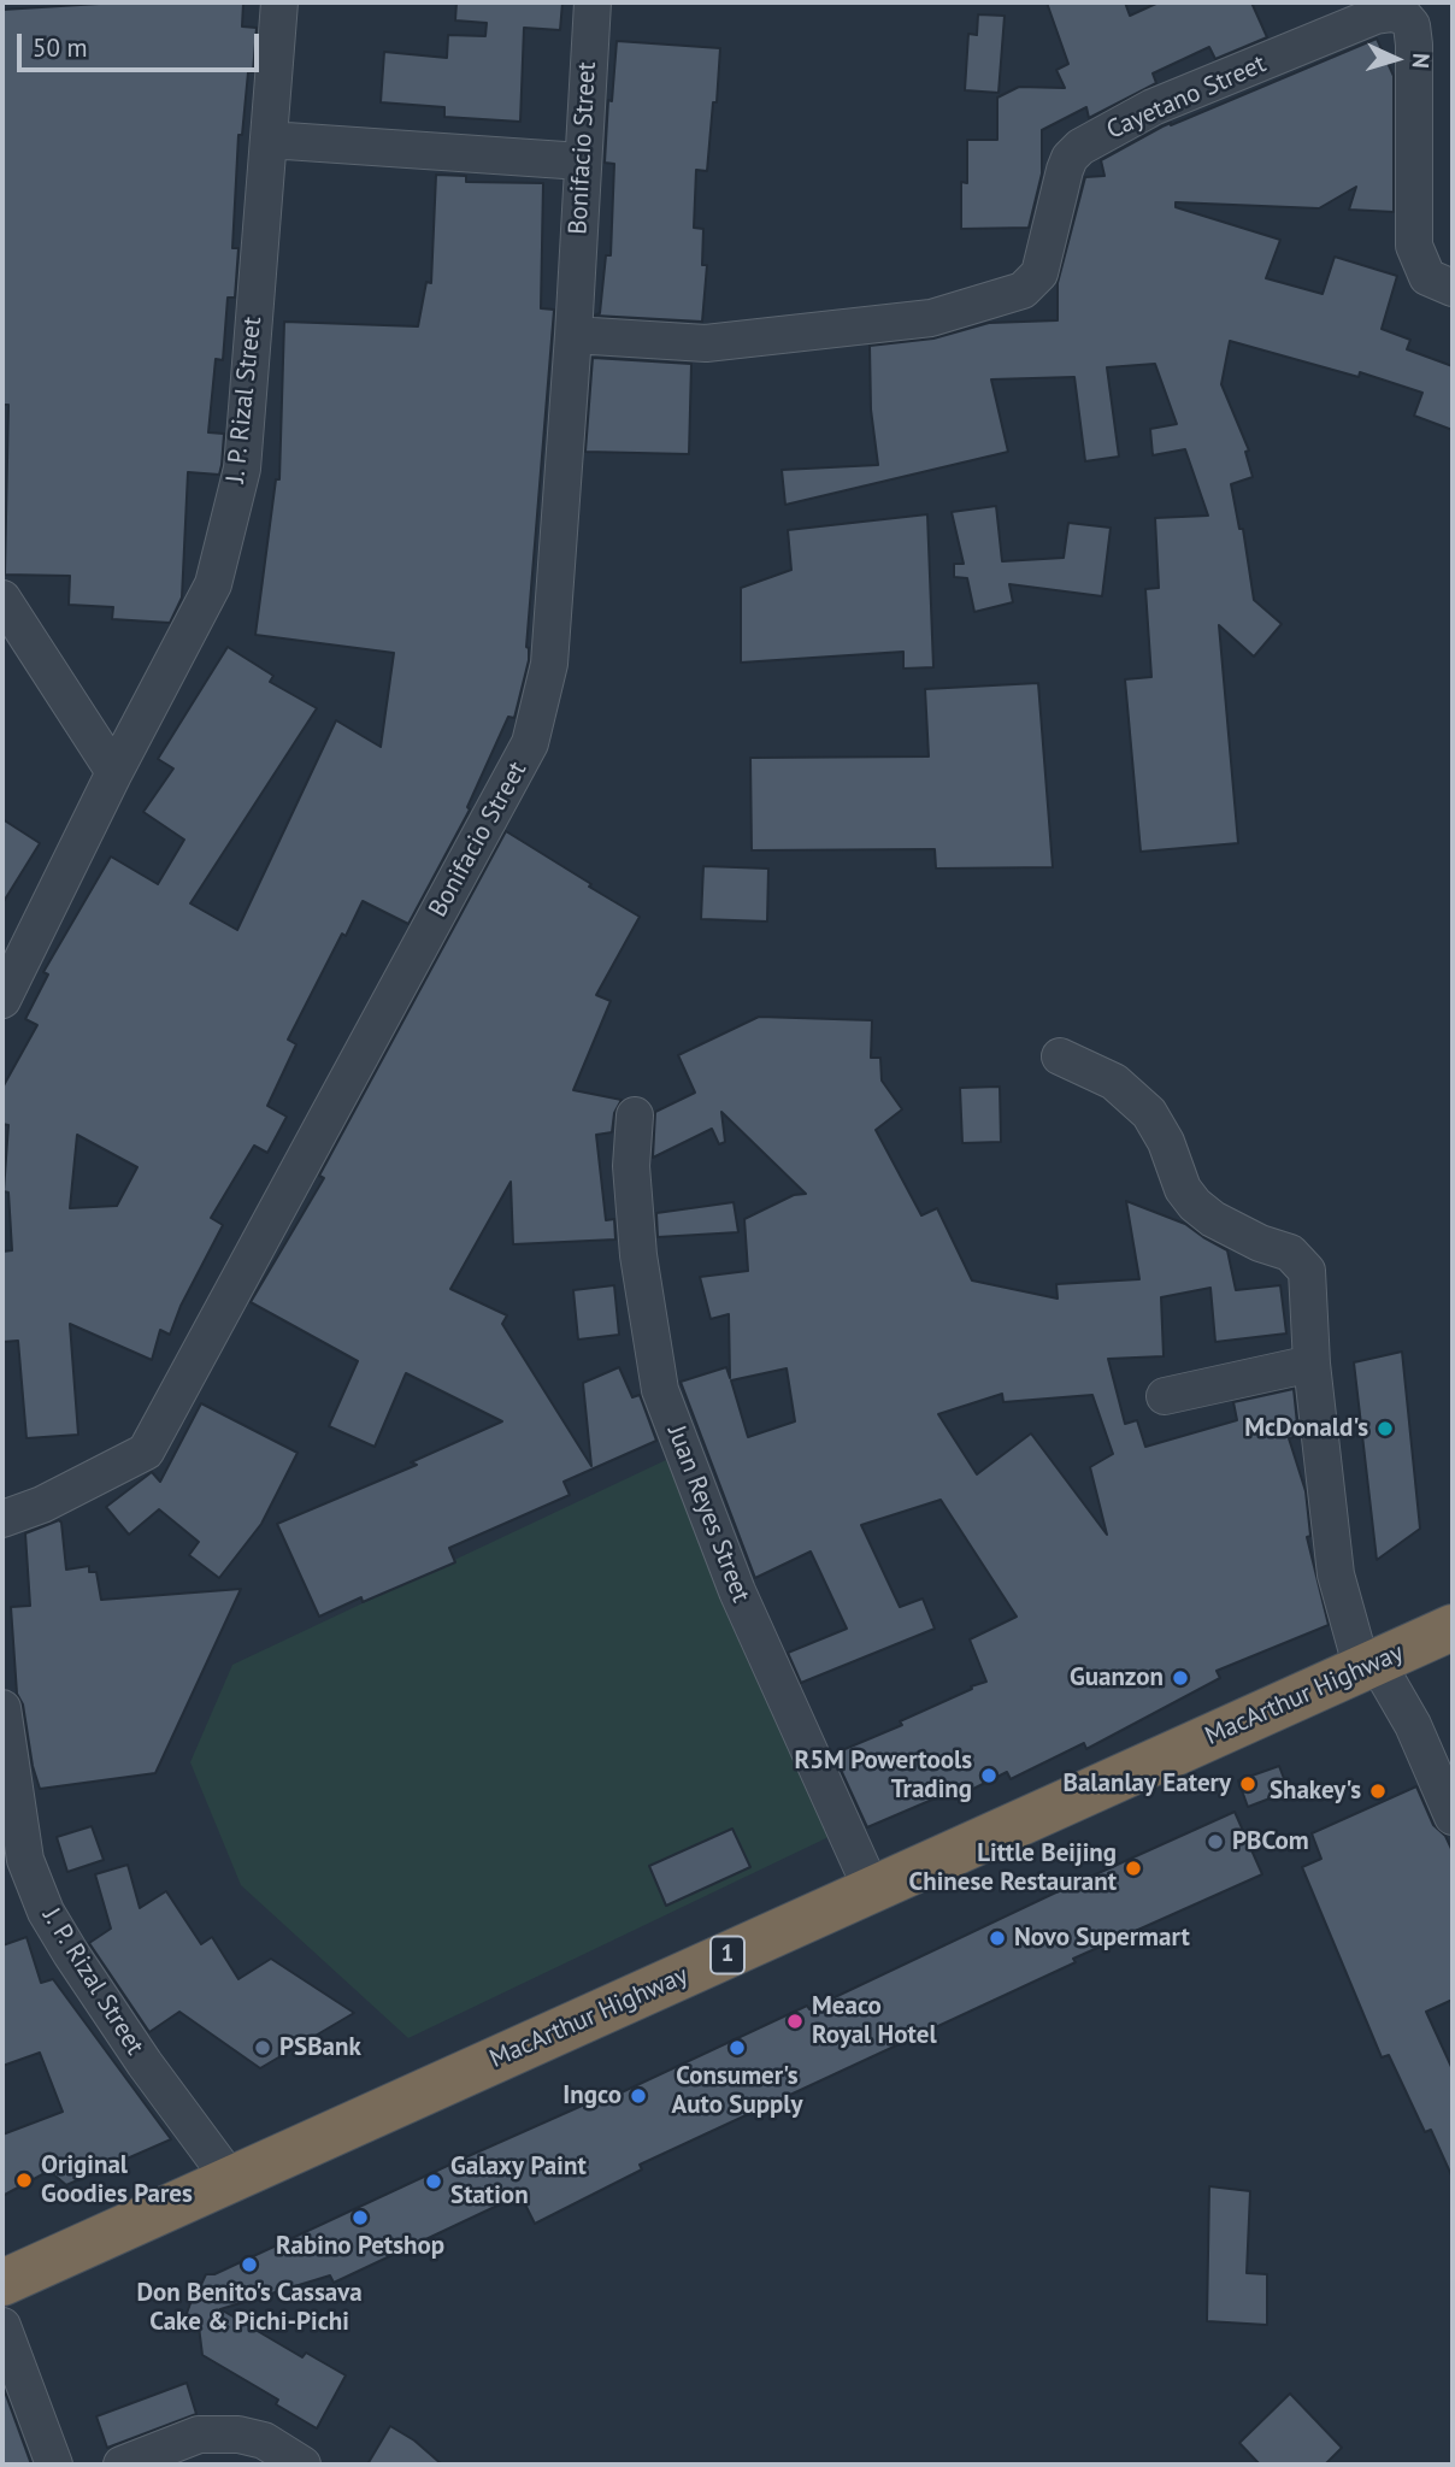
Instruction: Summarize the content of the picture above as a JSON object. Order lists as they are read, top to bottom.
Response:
{
  "streets": {
    "highway": ["MacArthur Highway", "1"],
    "street": [
      "Cayetano Street",
      "Bonifacio Street",
      "J. P. Rizal Street",
      "Juan Reyes Street"
    ]
  },
  "crossings": [
    ["Cayetano Street", "Bonifacio Street"],
    ["J. P. Rizal Street", "MacArthur Highway"],
    ["Juan Reyes Street", "MacArthur Highway"]
  ],
  "places": [
    "McDonald's",
    "Guanzon",
    "R5M Powertools Trading",
    "Balanlay Eatery",
    "Shakey's",
    "PBCom",
    "Little Beijing Chinese Restaurant",
    "Novo Supermart",
    "Meaco Royal Hotel",
    "PSBank",
    "Consumer's Auto Supply",
    "Ingco",
    "Original Goodies Pares",
    "Galaxy Paint Station",
    "Rabino Petshop",
    "Don Benito's Cassava Cake & Pichi-Pichi"
  ],
  "scale_bar": "50 m",
  "north": "right"
}
